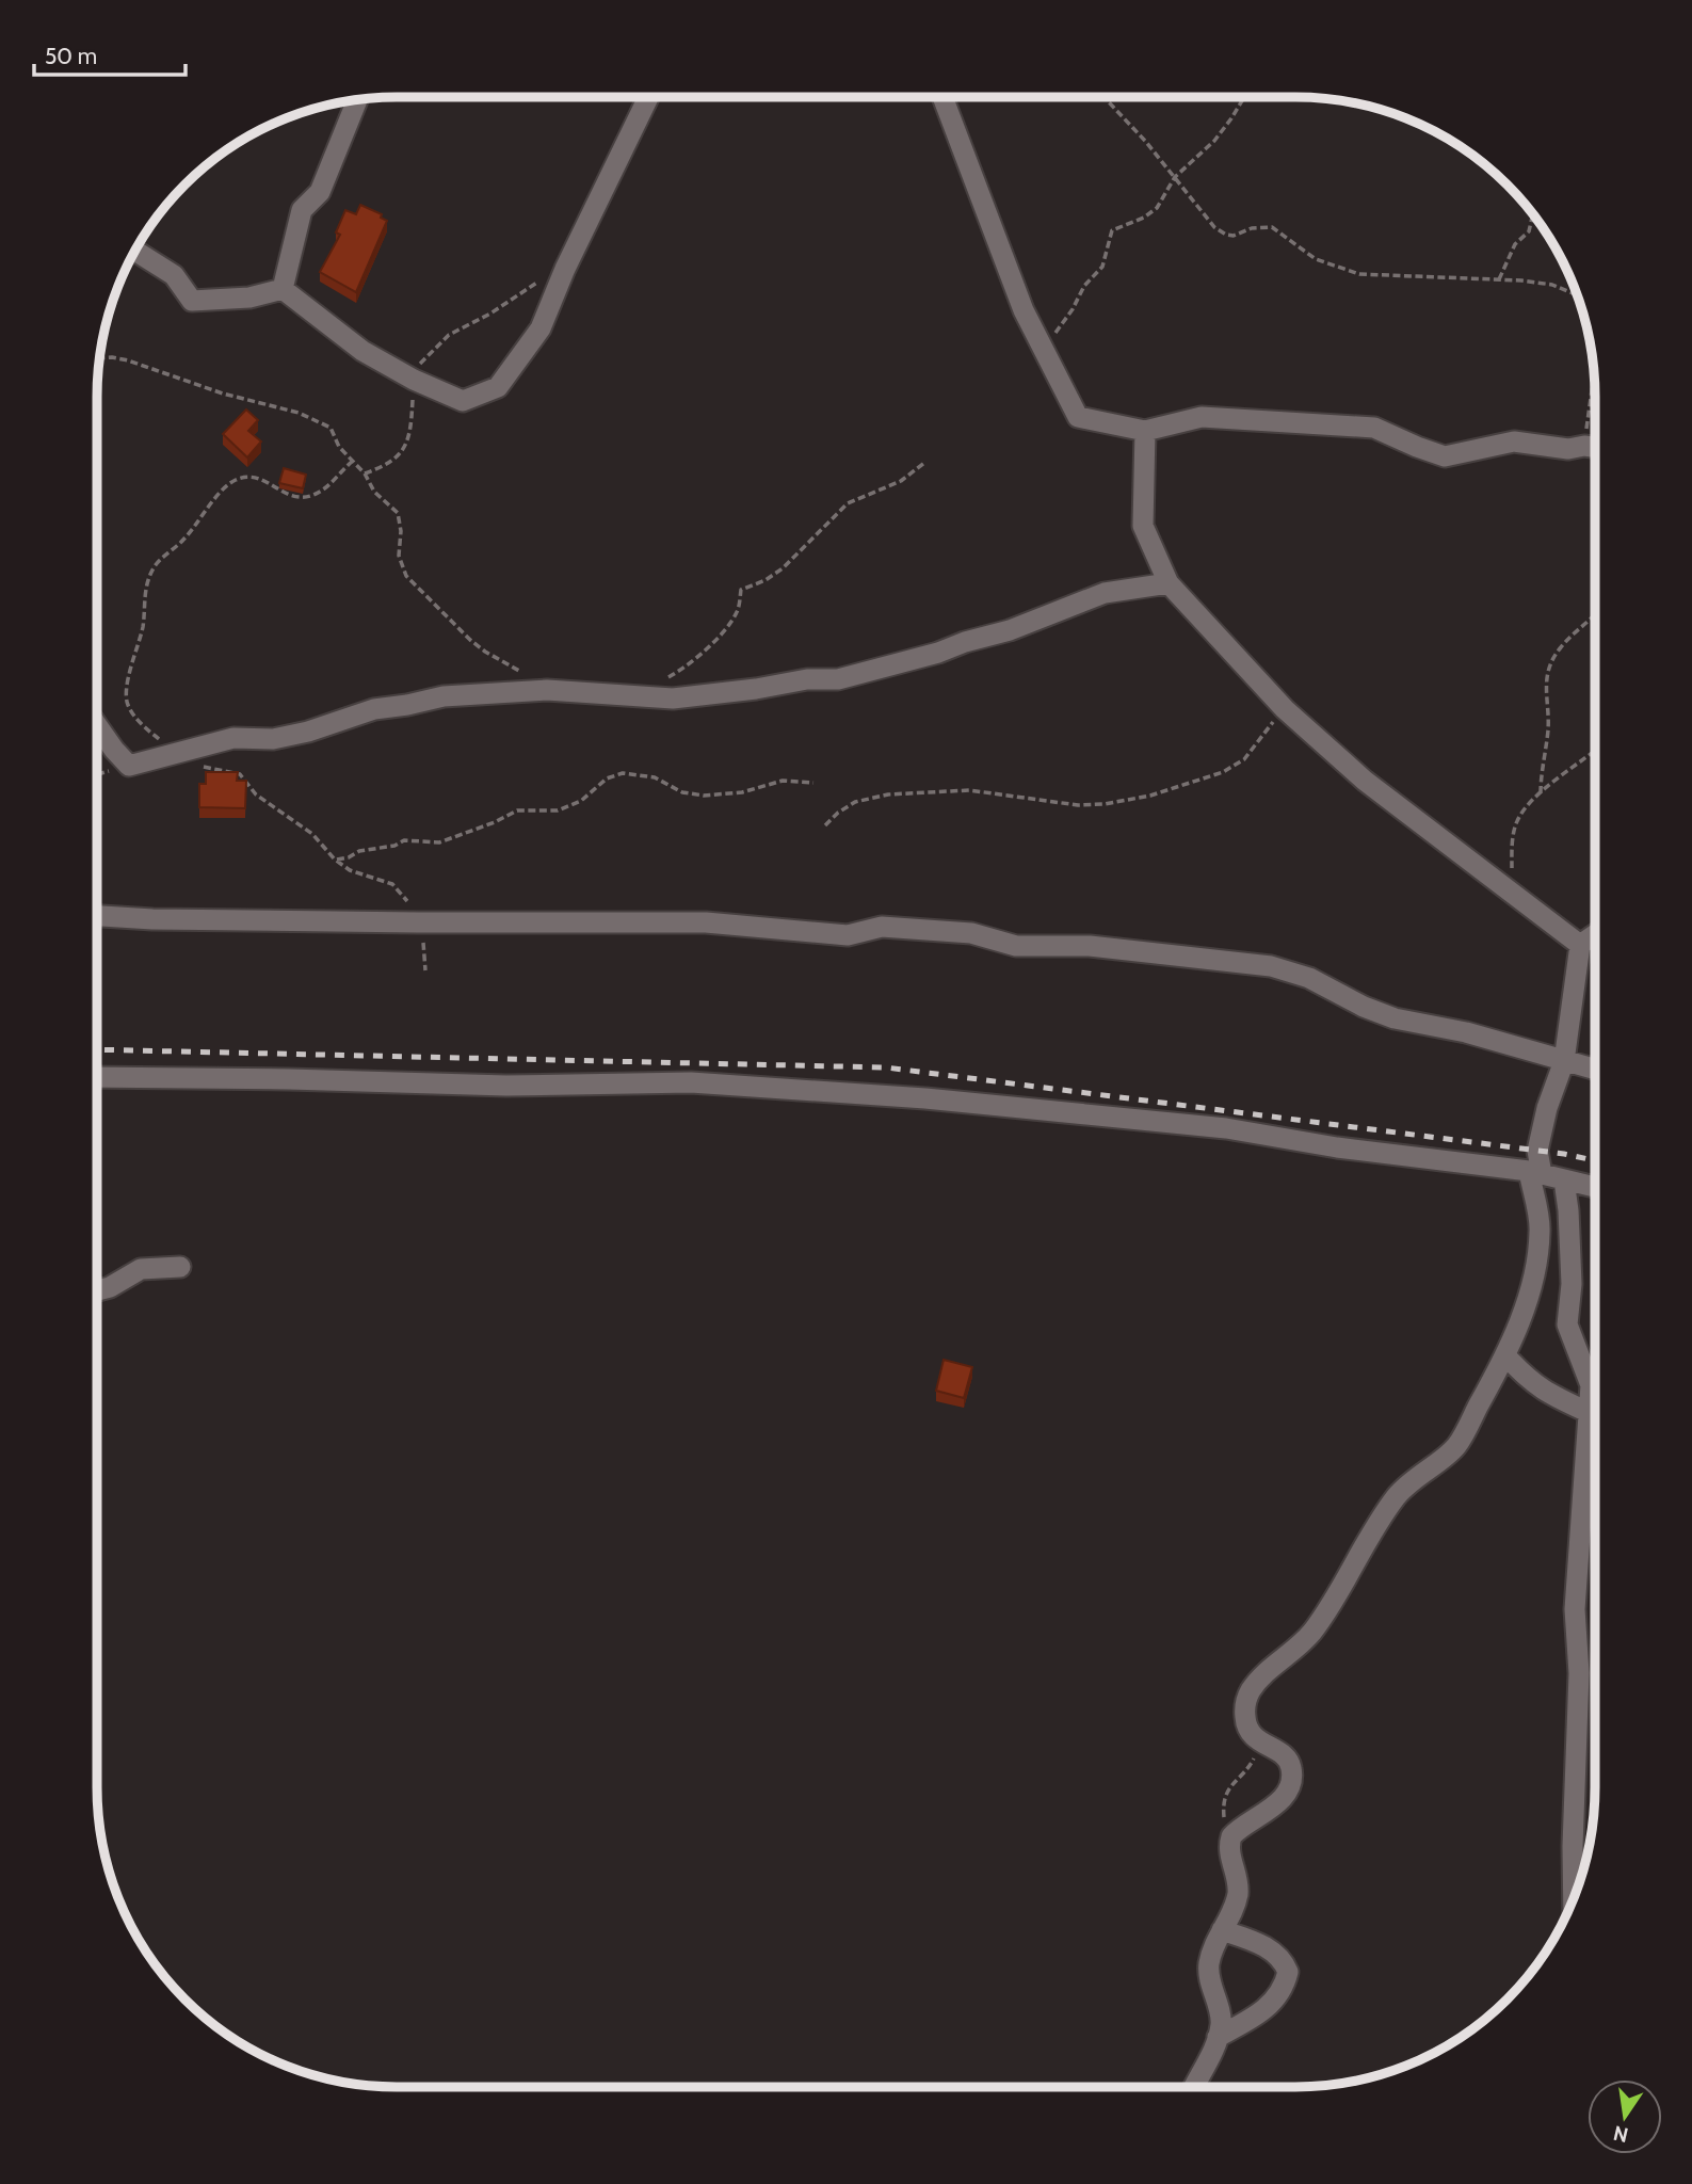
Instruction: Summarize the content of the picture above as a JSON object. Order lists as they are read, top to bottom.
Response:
{
  "scale_bar": "50 m",
  "north": "bottom"
}
